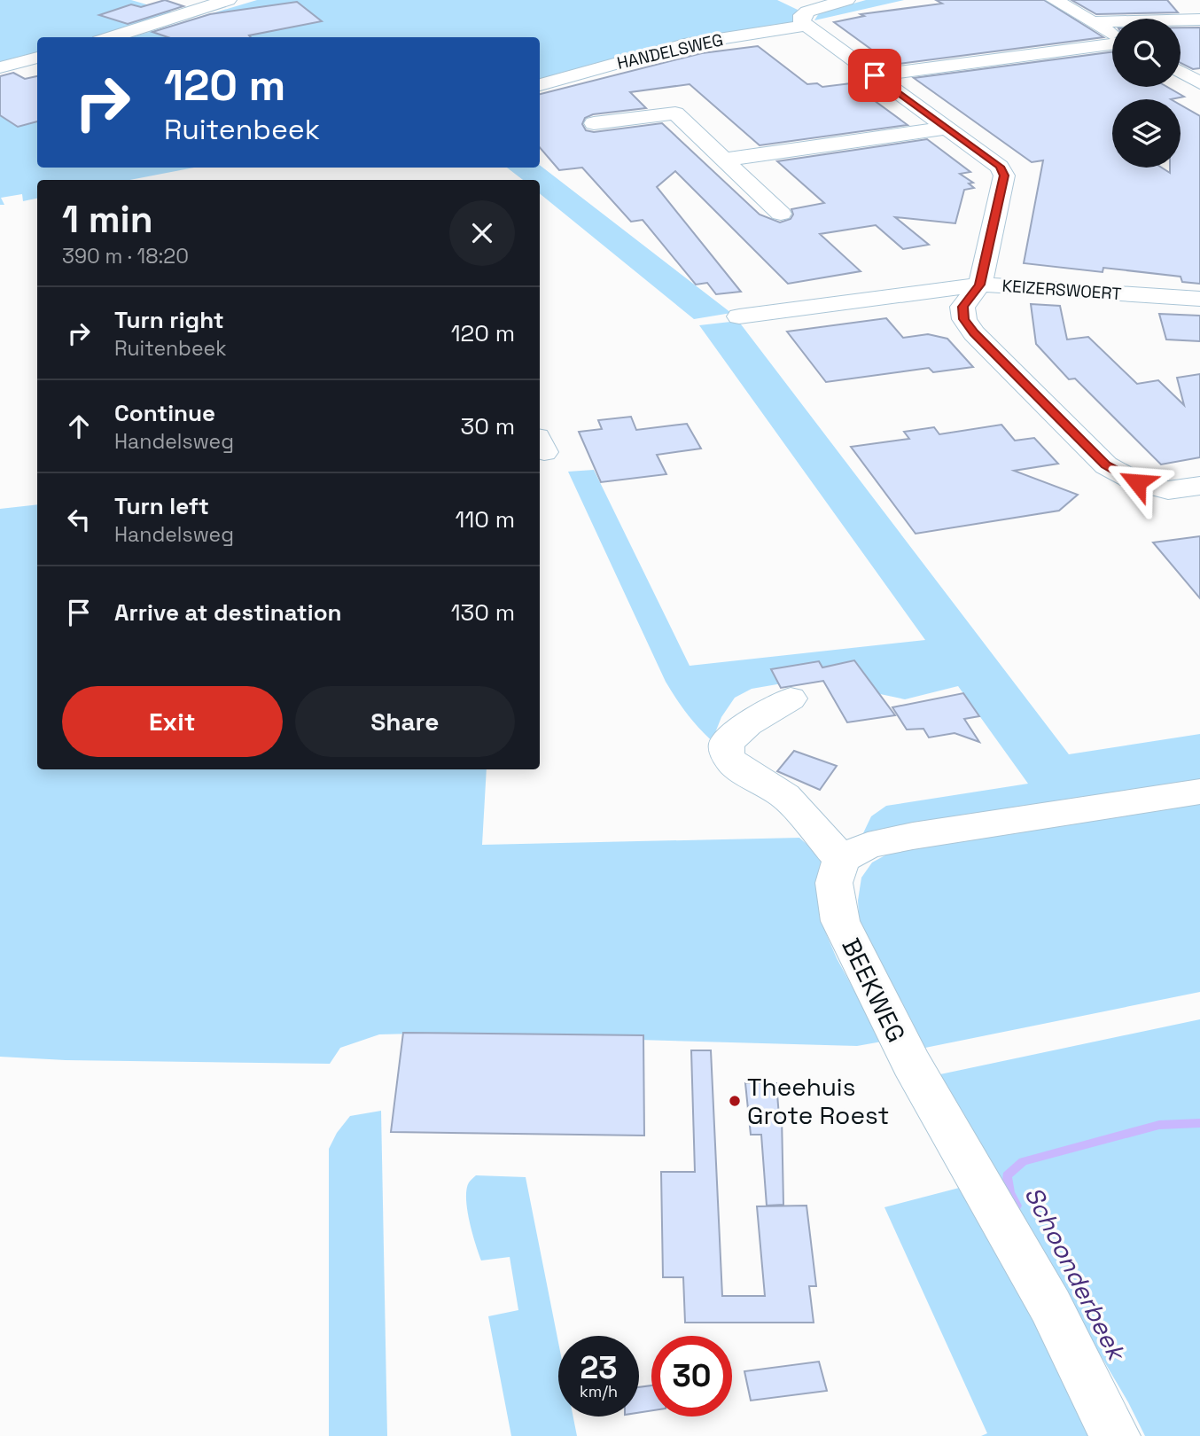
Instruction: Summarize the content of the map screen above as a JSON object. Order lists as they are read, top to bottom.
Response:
{
  "streets": {
    "street": ["HANDELSWEG", "KEIZERSWOERT", "BEEKWEG"]
  },
  "water": ["Schoonderbeek"],
  "places": ["Theehuis Grote Roest"],
  "page": {
    "turn": ["120 m", "Ruitenbeek"],
    "heading": ["1 min", "390 m · 18:20"],
    "list": [
      {
        "name": "Turn right",
        "note": "Ruitenbeek",
        "value": "120 m"
      },
      {
        "name": "Continue",
        "note": "Handelsweg",
        "value": "30 m"
      },
      {
        "name": "Turn left",
        "note": "Handelsweg",
        "value": "110 m"
      },
      {
        "name": "Arrive at destination",
        "value": "130 m"
      }
    ],
    "buttons": ["Exit", "Share"],
    "speed": "23 km/h",
    "limit": "30"
  }
}
